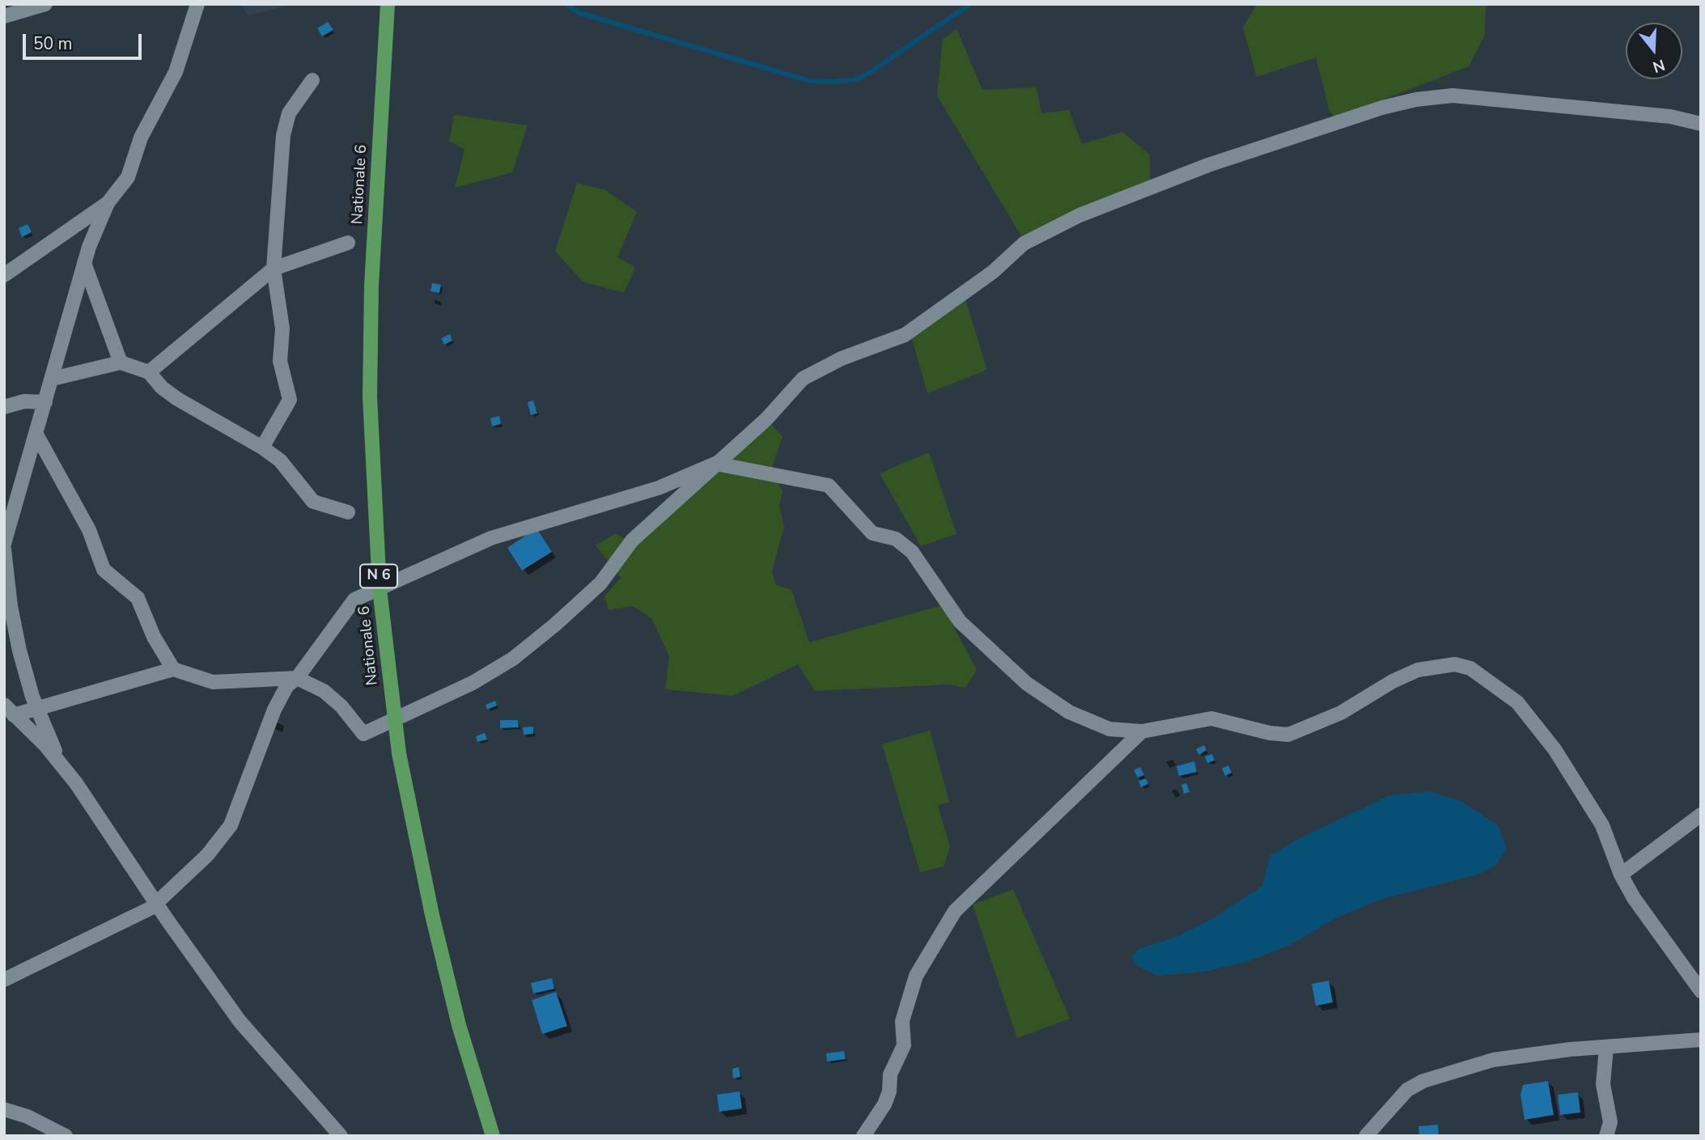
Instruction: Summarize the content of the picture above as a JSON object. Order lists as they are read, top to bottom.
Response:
{
  "streets": {
    "main road": ["Nationale 6", "N 6"]
  },
  "scale_bar": "50 m",
  "north": "bottom"
}
